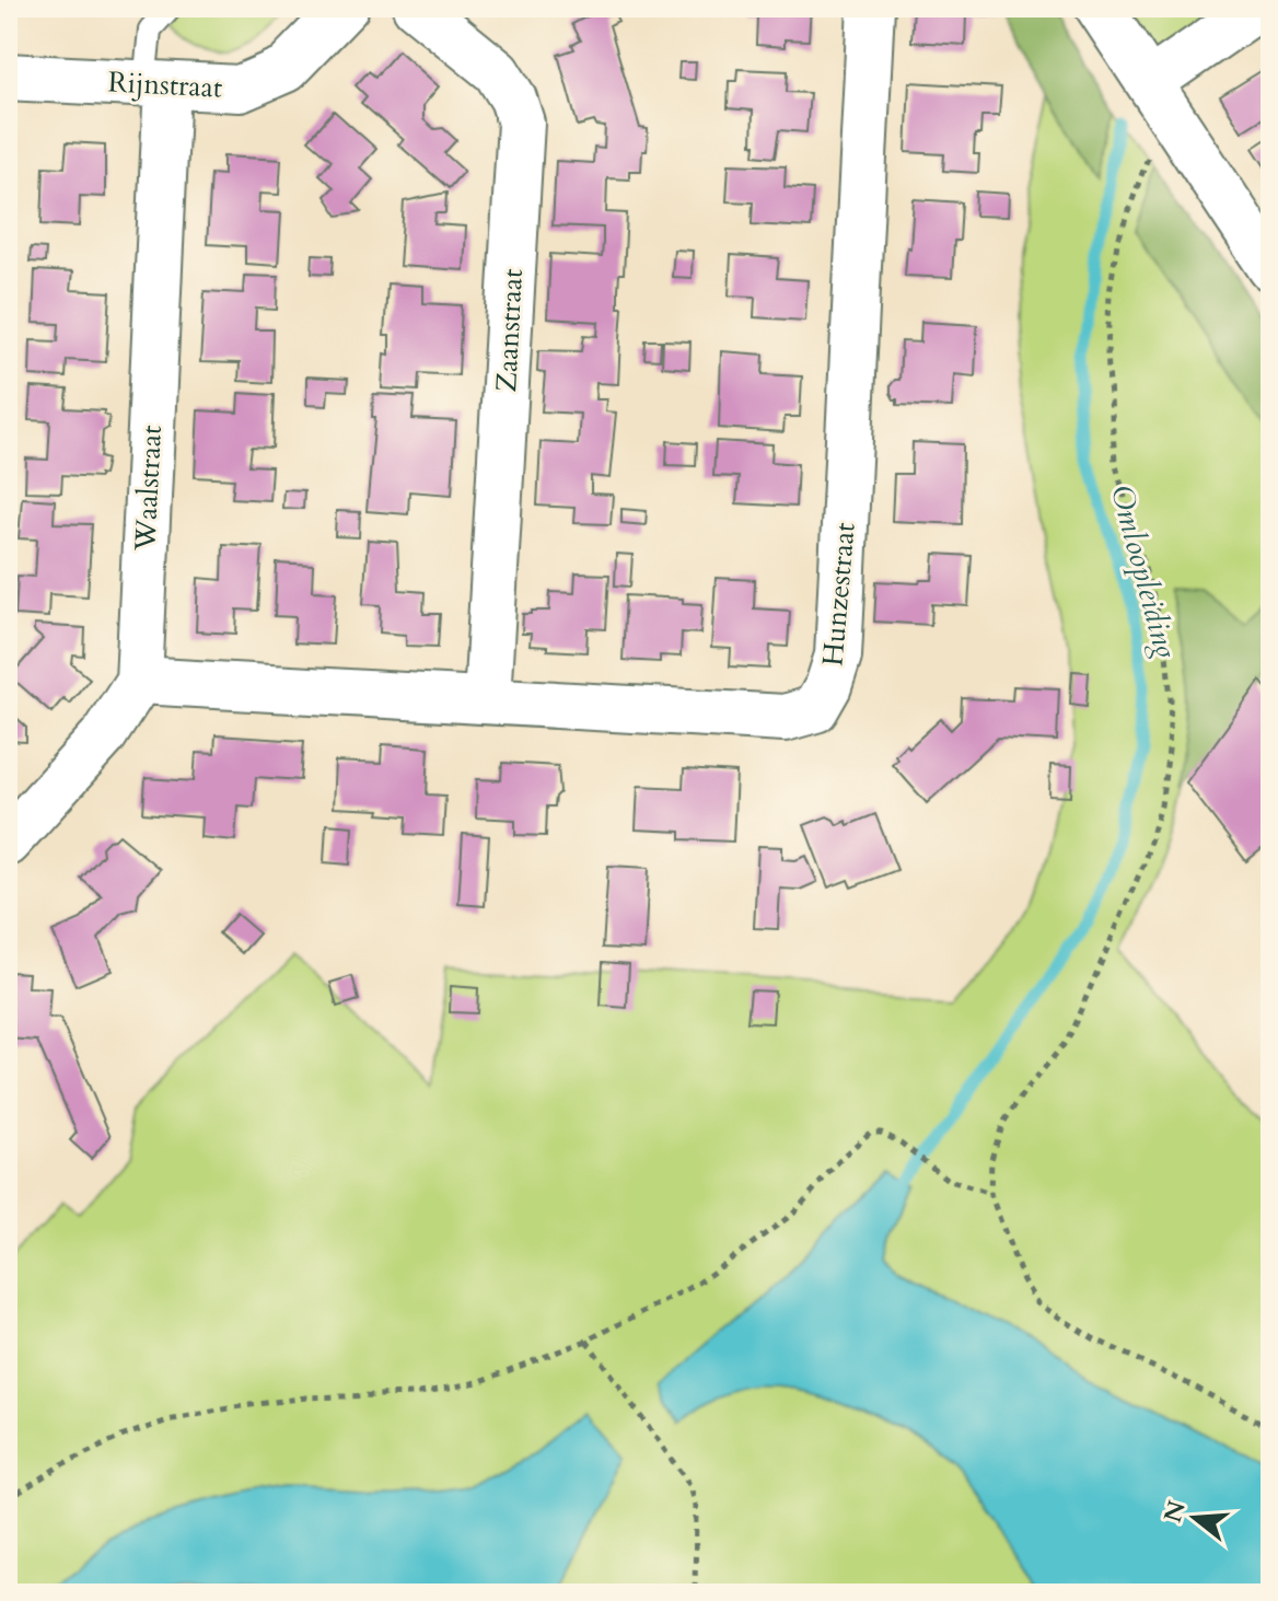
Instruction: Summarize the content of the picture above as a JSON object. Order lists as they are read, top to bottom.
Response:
{
  "streets": {
    "street": [
      "Rijnstraat",
      "Zaanstraat",
      "Waalstraat",
      "Hunzestraat"
    ]
  },
  "crossings": [
    ["Rijnstraat", "Waalstraat"],
    ["Zaanstraat", "Hunzestraat"],
    ["Waalstraat", "Hunzestraat"]
  ],
  "water": ["Omloopleiding"],
  "north": "left"
}
